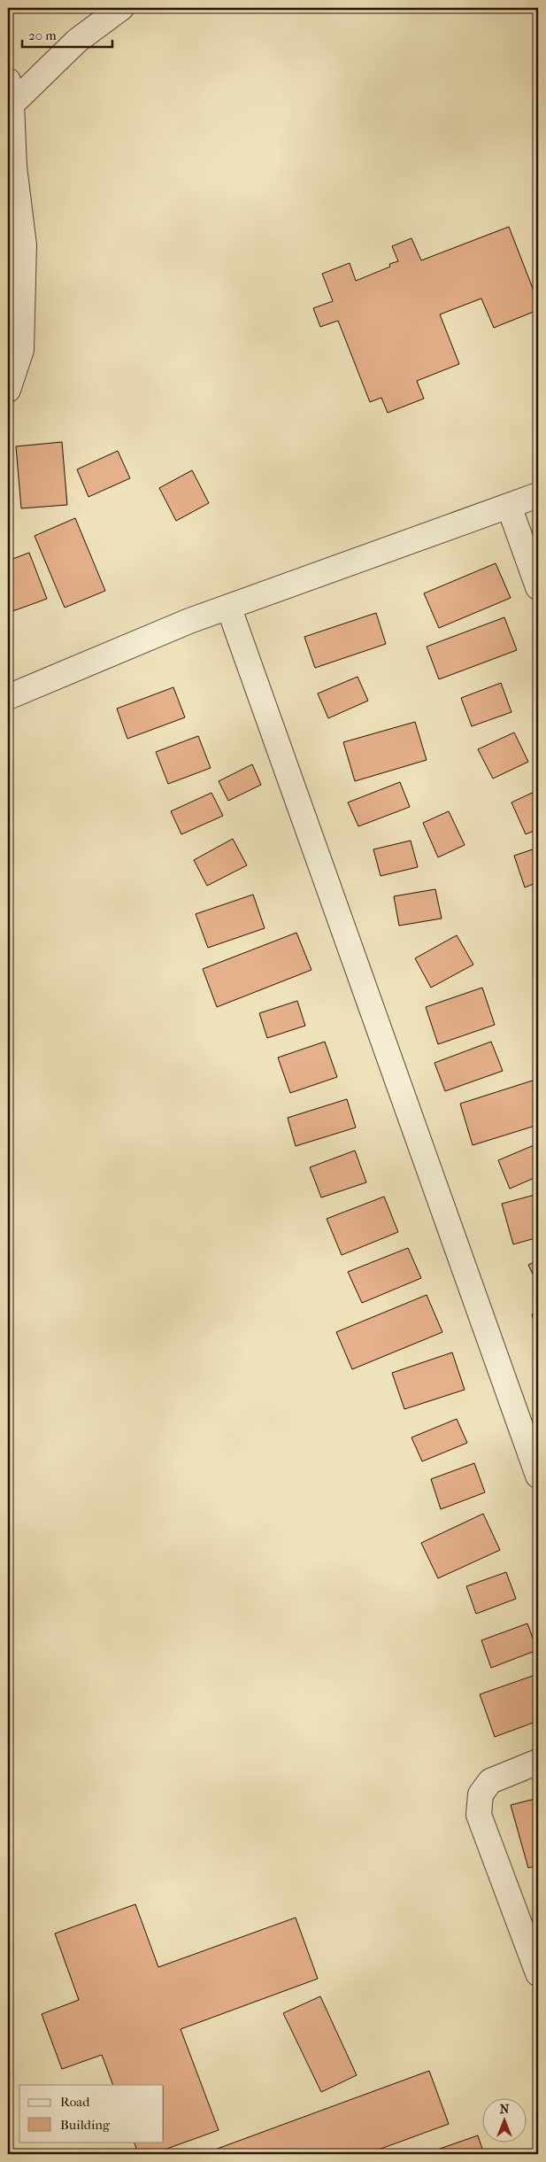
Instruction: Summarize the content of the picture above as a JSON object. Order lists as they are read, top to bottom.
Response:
{
  "legend": ["Road", "Building"],
  "scale_bar": "20 m",
  "north": "top"
}
